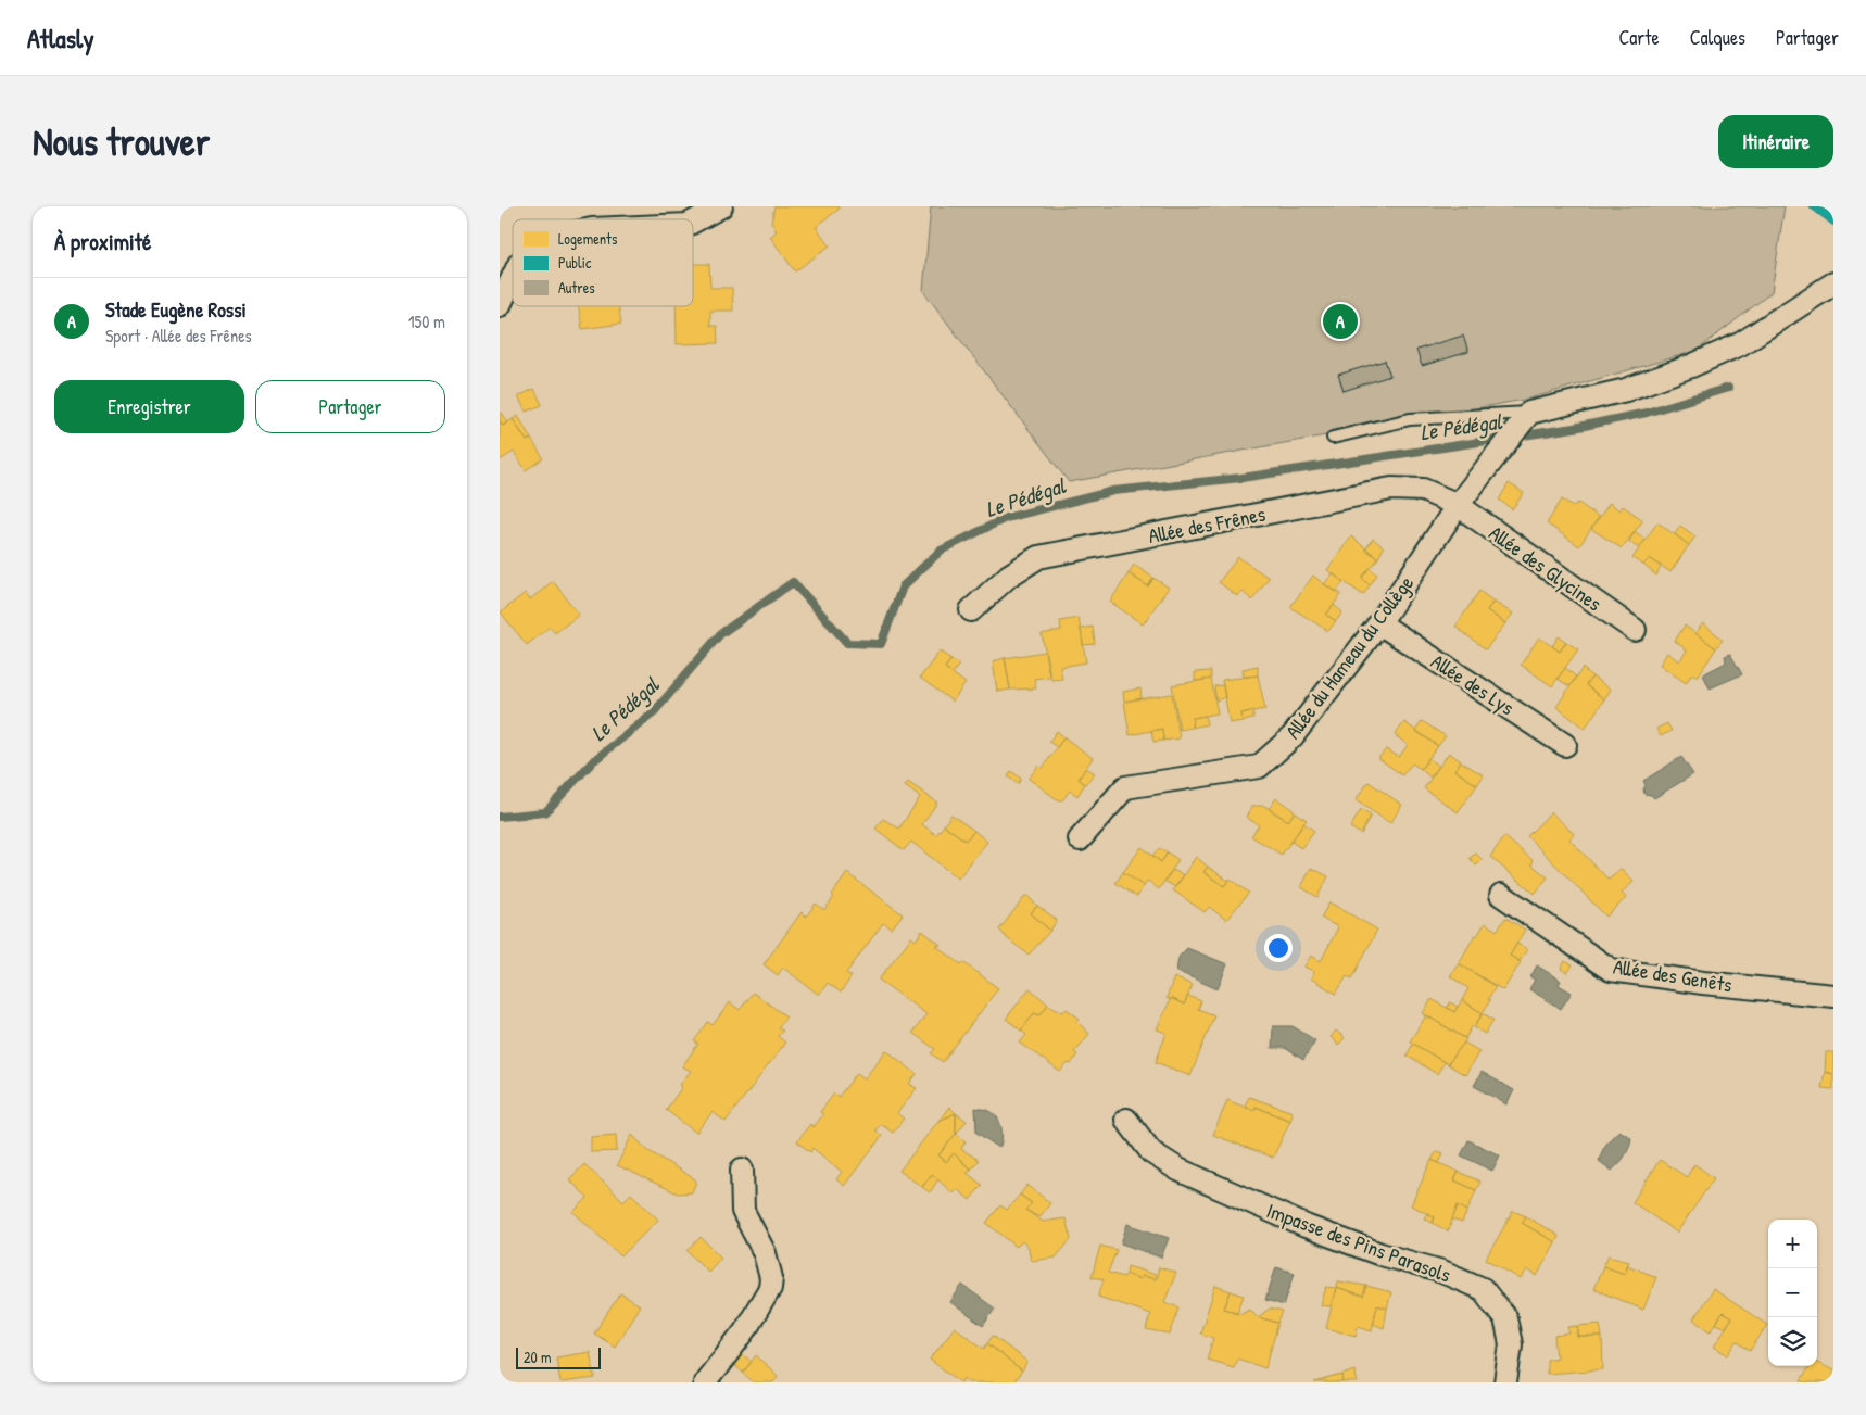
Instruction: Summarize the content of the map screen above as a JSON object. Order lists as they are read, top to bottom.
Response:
{
  "streets": {
    "street": [
      "Allée des Frênes",
      "Allée des Glycines",
      "Allée du Hameau du Collège",
      "Allée des Lys",
      "Allée des Genêts",
      "Impasse des Pins Parasols"
    ]
  },
  "crossings": [
    ["Allée des Frênes", "Allée des Glycines"],
    ["Allée des Frênes", "Allée du Hameau du Collège"],
    ["Allée des Glycines", "Allée du Hameau du Collège"],
    ["Allée du Hameau du Collège", "Allée des Lys"]
  ],
  "water": ["Le Pédégal"],
  "legend": ["Logements", "Public", "Autres"],
  "scale_bar": "20 m",
  "page": {
    "header": "Atlasly",
    "nav": ["Carte", "Calques", "Partager"],
    "buttons": [
      "Itinéraire",
      ["Enregistrer", "Partager"]
    ],
    "title": "Nous trouver",
    "heading": "À proximité",
    "list": [
      {
        "mark": "A",
        "name": "Stade Eugène Rossi",
        "note": "Sport · Allée des Frênes",
        "value": "150 m"
      }
    ],
    "pins": "A",
    "map_buttons": ["+", "−"],
    "scale": "20 m"
  }
}
